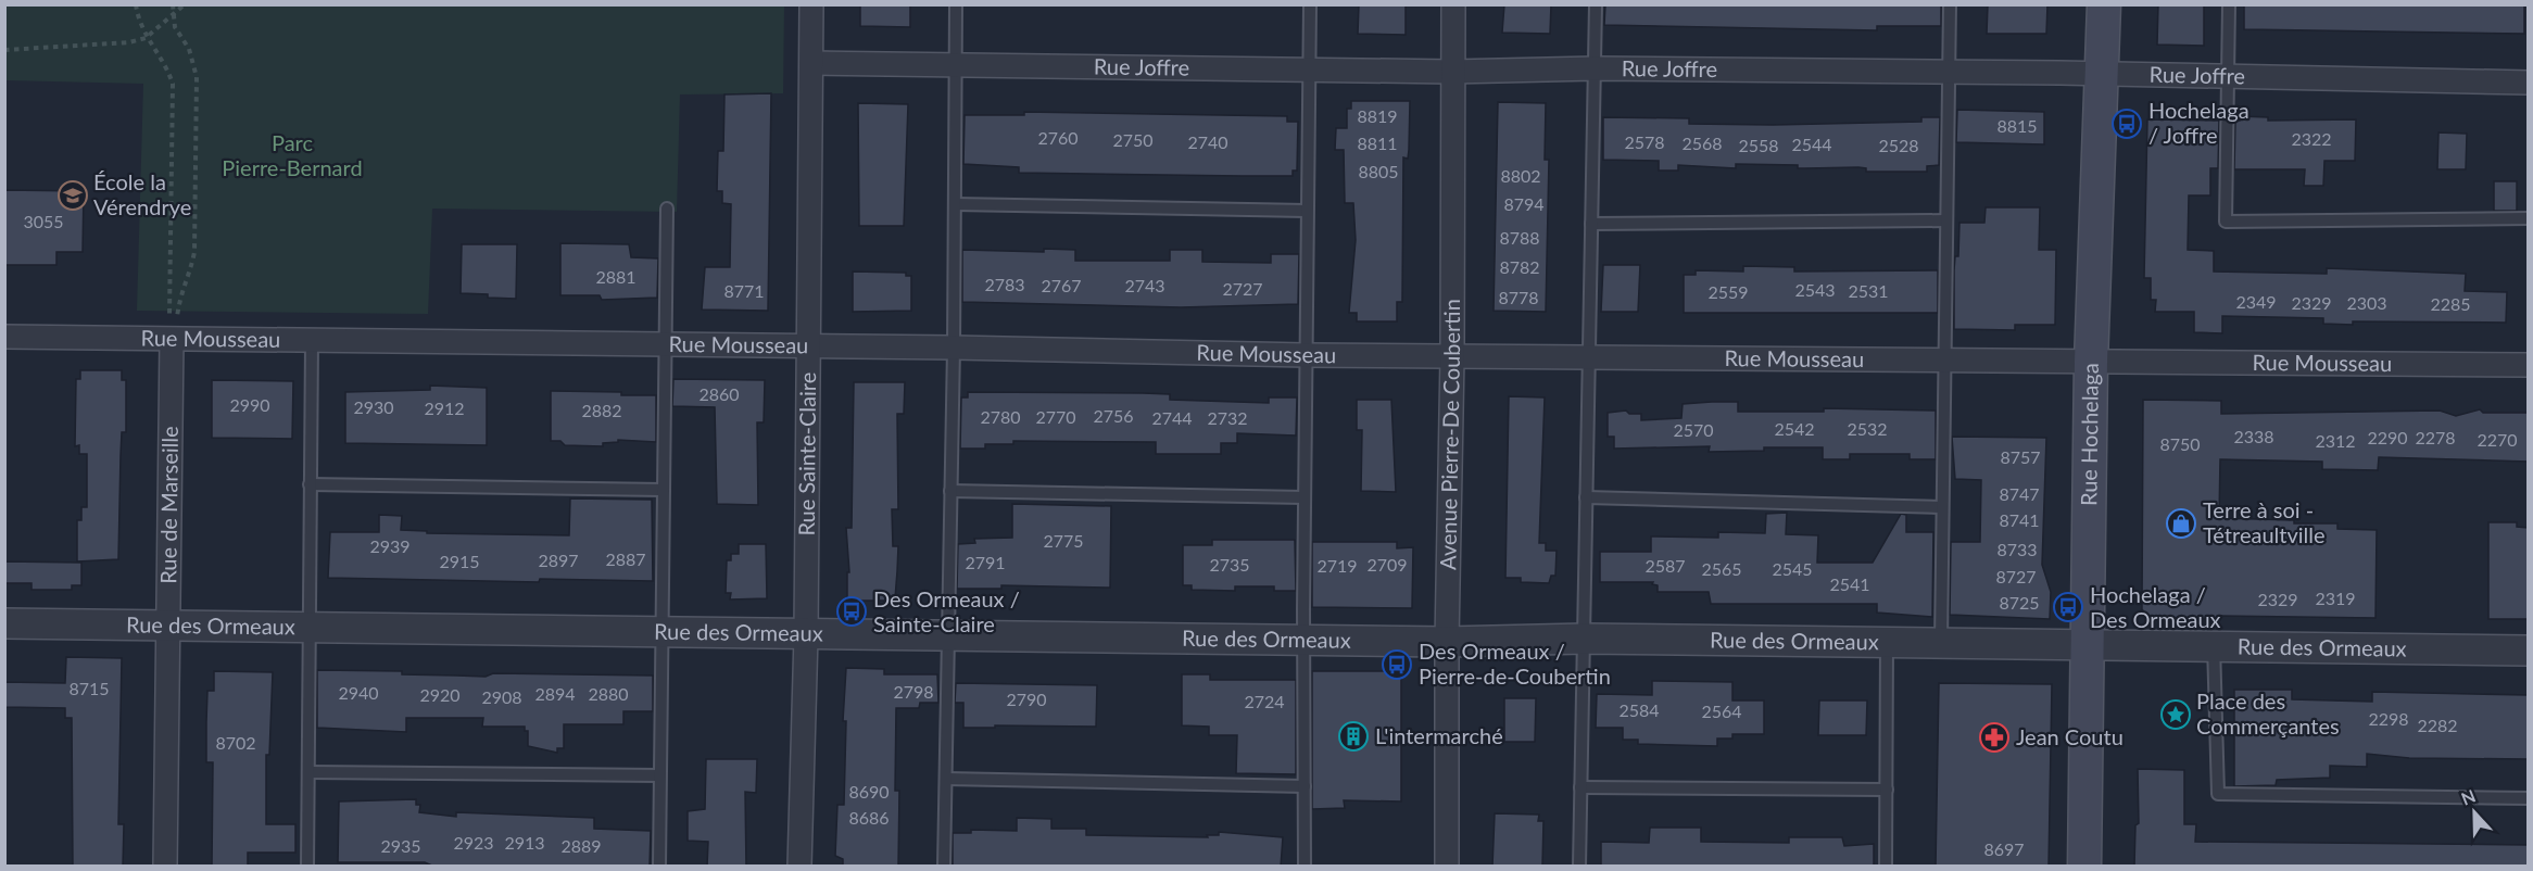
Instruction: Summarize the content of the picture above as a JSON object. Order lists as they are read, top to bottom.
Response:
{
  "streets": {
    "main road": ["Rue Hochelaga"],
    "street": [
      "Rue Joffre",
      "Rue Mousseau",
      "Avenue Pierre-De Coubertin",
      "Rue Sainte-Claire",
      "Rue de Marseille",
      "Rue des Ormeaux"
    ]
  },
  "crossings": [
    ["Rue Joffre", "Avenue Pierre-De Coubertin"],
    ["Rue Joffre", "Rue Hochelaga"],
    ["Rue Joffre", "Rue Sainte-Claire"],
    ["Rue Mousseau", "Avenue Pierre-De Coubertin"],
    ["Rue Mousseau", "Rue Hochelaga"],
    ["Rue Mousseau", "Rue Sainte-Claire"],
    ["Rue Mousseau", "Rue de Marseille"],
    ["Avenue Pierre-De Coubertin", "Rue des Ormeaux"],
    ["Rue Hochelaga", "Rue des Ormeaux"],
    ["Rue Sainte-Claire", "Rue des Ormeaux"],
    ["Rue de Marseille", "Rue des Ormeaux"]
  ],
  "parks": ["Parc Pierre-Bernard"],
  "places": {
    "bus stop": [
      "Hochelaga / Joffre",
      "Hochelaga / Des Ormeaux",
      "Des Ormeaux / Sainte-Claire",
      "Des Ormeaux / Pierre-de-Coubertin"
    ],
    "school or university": ["École la Vérendrye"],
    "shop": ["Terre à soi - Tétreaultville"],
    "place": ["Place des Commerçantes"],
    "building": ["L'intermarché"],
    "pharmacy": ["Jean Coutu"]
  },
  "house_numbers": [
    "8819",
    "8815",
    "2760",
    "2322",
    "2750",
    "2740",
    "2578",
    "8811",
    "2568",
    "2544",
    "2558",
    "2528",
    "8805",
    "8802",
    "8794",
    "3055",
    "8788",
    "8782",
    "2881",
    "2783",
    "2767",
    "2743",
    "2727",
    "2543",
    "8771",
    "2531",
    "2559",
    "8778",
    "2349",
    "2329",
    "2303",
    "2285",
    "2860",
    "2990",
    "2930",
    "2912",
    "2882",
    "2756",
    "2780",
    "2770",
    "2744",
    "2732",
    "2542",
    "2532",
    "2570",
    "2338",
    "2290",
    "2278",
    "2270",
    "2312",
    "8750",
    "8757",
    "8747",
    "8741",
    "2775",
    "2939",
    "8733",
    "2887",
    "2897",
    "2915",
    "2791",
    "2735",
    "2709",
    "2719",
    "2587",
    "2565",
    "2545",
    "8727",
    "2541",
    "2319",
    "2329",
    "8725",
    "8715",
    "2798",
    "2940",
    "2894",
    "2880",
    "2920",
    "2908",
    "2790",
    "2724",
    "2584",
    "2564",
    "2298",
    "2282",
    "8702",
    "8690",
    "8686",
    "2923",
    "2913",
    "2935",
    "2889",
    "8697"
  ],
  "north": "top"
}
